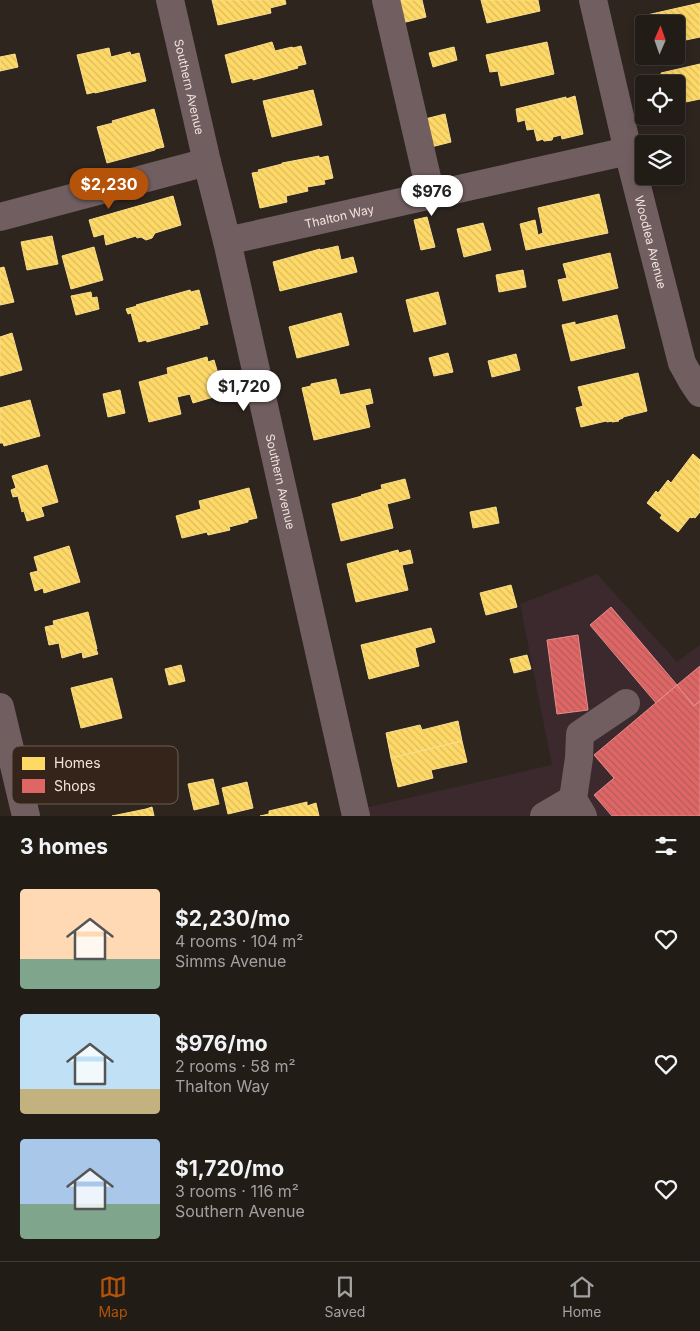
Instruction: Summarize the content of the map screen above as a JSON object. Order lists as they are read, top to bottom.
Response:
{
  "streets": {
    "street": ["Southern Avenue", "Thalton Way", "Woodlea Avenue"]
  },
  "crossings": [
    ["Southern Avenue", "Thalton Way"],
    ["Thalton Way", "Woodlea Avenue"]
  ],
  "legend": ["Homes", "Shops"],
  "north": "top",
  "page": {
    "price": ["$2,230", "$976", "$1,720"],
    "heading": "3 homes",
    "list": [
      {
        "name": "$2,230/mo",
        "note": "4 rooms · 104 m² · Simms Avenue"
      },
      {
        "name": "$976/mo",
        "note": "2 rooms · 58 m² · Thalton Way"
      },
      {
        "name": "$1,720/mo",
        "note": "3 rooms · 116 m² · Southern Avenue"
      }
    ],
    "tabs": ["Map", "Saved", "Home"]
  }
}
